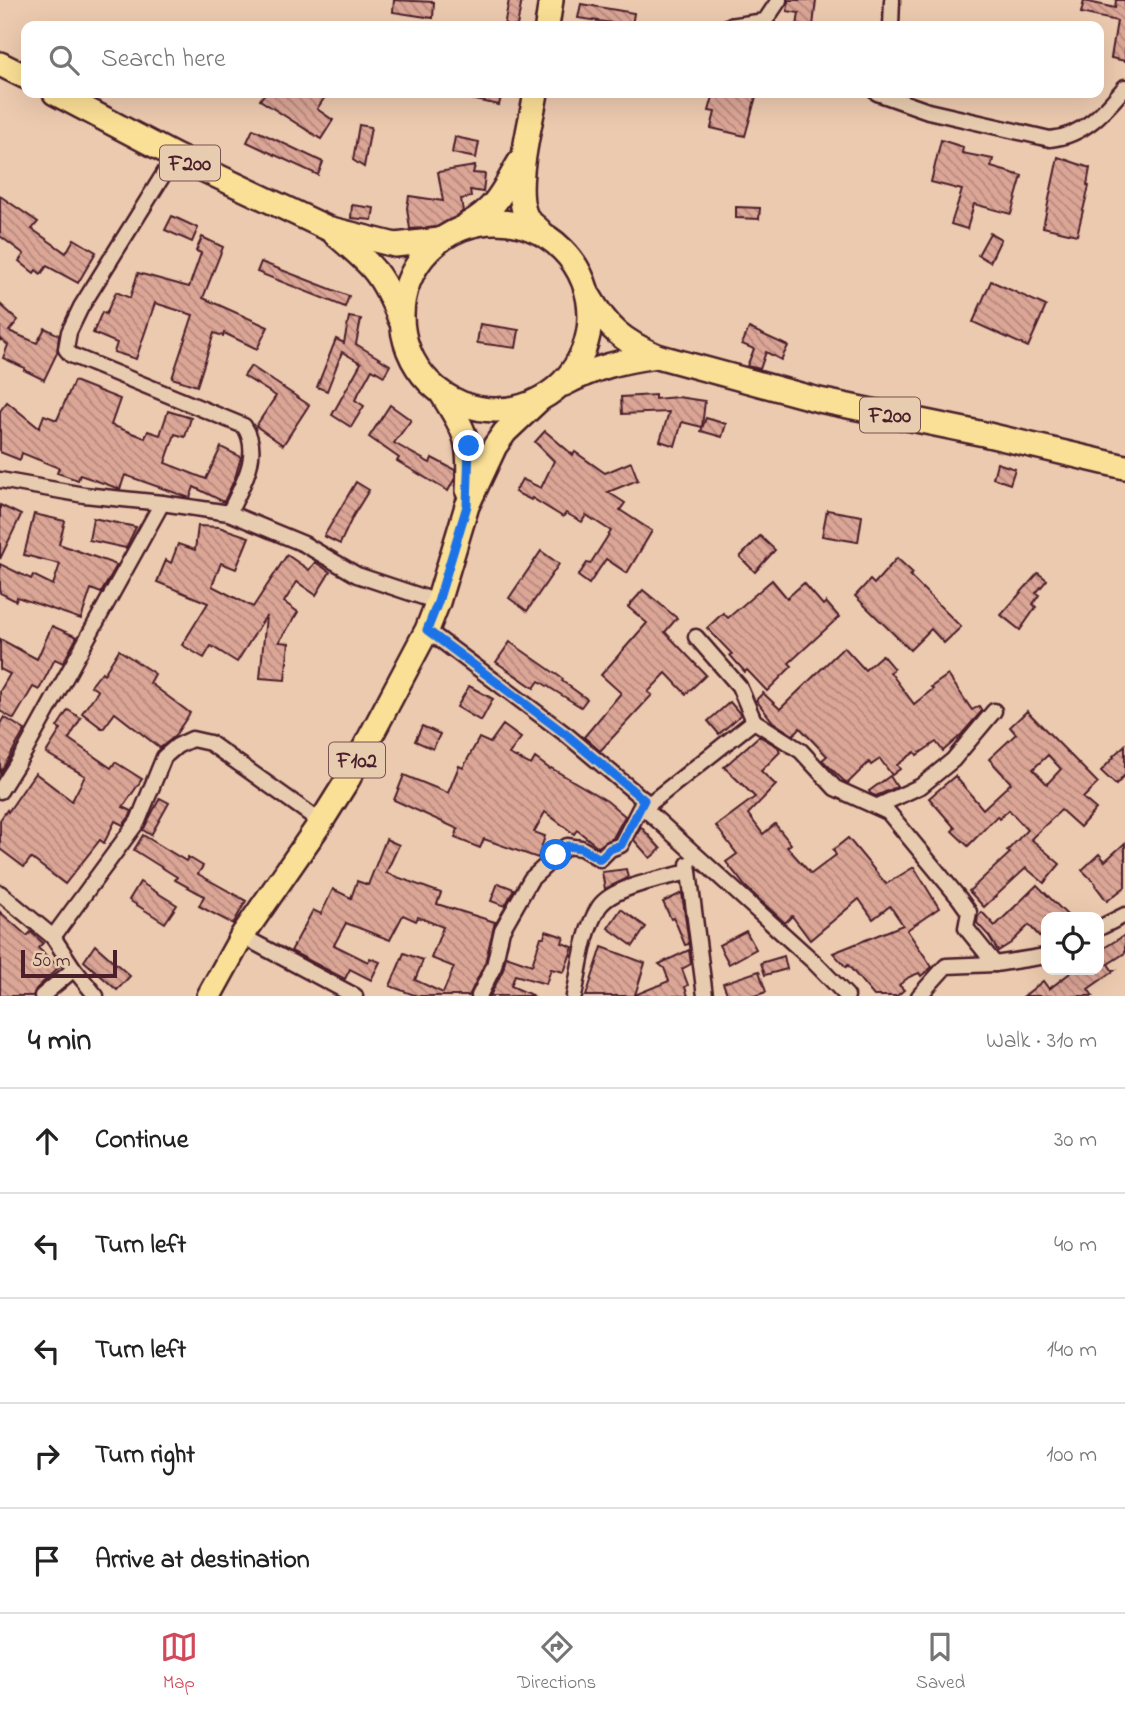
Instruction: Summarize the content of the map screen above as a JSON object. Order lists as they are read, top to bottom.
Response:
{
  "streets": {
    "main road": ["F200", "F102"]
  },
  "crossings": [
    ["F200", "F102"]
  ],
  "scale_bar": "50 m",
  "page": {
    "search": "Search here",
    "scale": "50 m",
    "heading": ["4 min", "Walk · 310 m"],
    "list": [
      ["Continue", "30 m"],
      ["Turn left", "40 m"],
      ["Turn left", "140 m"],
      ["Turn right", "100 m"],
      "Arrive at destination"
    ],
    "nav": ["Map", "Directions", "Saved"]
  }
}
